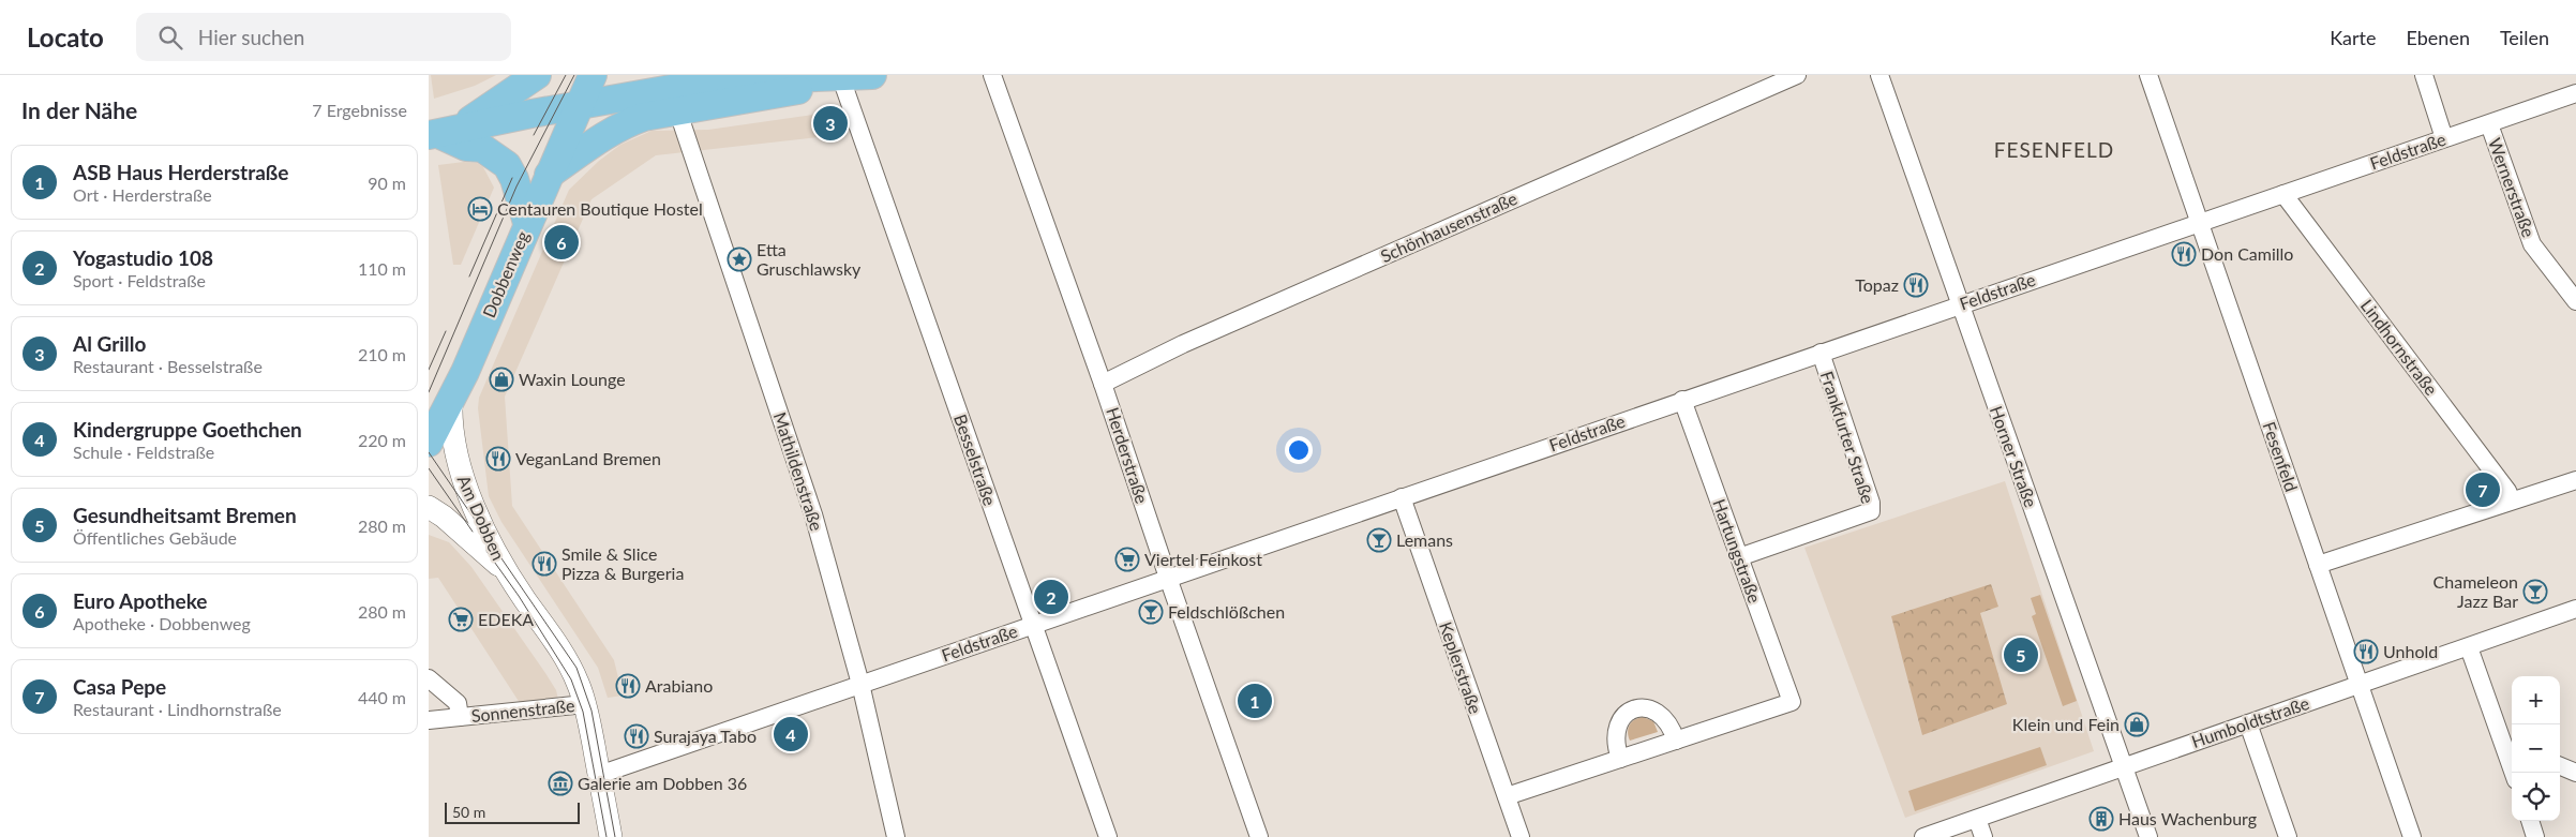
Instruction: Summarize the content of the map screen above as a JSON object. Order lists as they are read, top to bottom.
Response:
{
  "streets": {
    "main road": ["Dobbenweg"],
    "street": [
      "Feldstraße",
      "Wernerstraße",
      "Schönhausenstraße",
      "Lindhornstraße",
      "Frankfurter Straße",
      "Herderstraße",
      "Horner Straße",
      "Fesenfeld",
      "Besselstraße",
      "Mathildenstraße",
      "Am Dobben",
      "Hartungstraße",
      "Keplerstraße",
      "Sonnenstraße",
      "Humboldtstraße"
    ]
  },
  "crossings": [
    ["Feldstraße", "Wernerstraße"],
    ["Feldstraße", "Lindhornstraße"],
    ["Feldstraße", "Frankfurter Straße"],
    ["Feldstraße", "Herderstraße"],
    ["Feldstraße", "Horner Straße"],
    ["Feldstraße", "Fesenfeld"],
    ["Feldstraße", "Besselstraße"],
    ["Feldstraße", "Mathildenstraße"],
    ["Feldstraße", "Am Dobben"],
    ["Feldstraße", "Hartungstraße"],
    ["Feldstraße", "Keplerstraße"],
    ["Schönhausenstraße", "Herderstraße"],
    ["Dobbenweg", "Am Dobben"],
    ["Frankfurter Straße", "Hartungstraße"],
    ["Horner Straße", "Humboldtstraße"],
    ["Fesenfeld", "Humboldtstraße"],
    ["Am Dobben", "Sonnenstraße"]
  ],
  "districts": ["FESENFELD"],
  "places": {
    "hotel": ["Centauren Boutique Hostel"],
    "restaurant": [
      "Don Camillo",
      "Topaz",
      "VeganLand Bremen",
      "Smile & Slice Pizza & Burgeria",
      "Unhold",
      "Arabiano",
      "Surajaya Tabo"
    ],
    "place": ["Etta Gruschlawsky"],
    "shop": ["Waxin Lounge", "Klein und Fein"],
    "bar": ["Lemans", "Chameleon Jazz Bar", "Feldschlößchen"],
    "supermarket": ["Viertel Feinkost", "EDEKA"],
    "museum": ["Galerie am Dobben 36"],
    "building": ["Haus Wachenburg"]
  },
  "scale_bar": "50 m",
  "page": {
    "header": "Locato",
    "search": "Hier suchen",
    "nav": ["Karte", "Ebenen", "Teilen"],
    "heading": ["In der Nähe", "7 Ergebnisse"],
    "pins": [
      "3",
      "6",
      "7",
      "2",
      "5",
      "1",
      "4"
    ],
    "list": [
      {
        "mark": "1",
        "name": "ASB Haus Herderstraße",
        "note": "Ort · Herderstraße",
        "value": "90 m"
      },
      {
        "mark": "2",
        "name": "Yogastudio 108",
        "note": "Sport · Feldstraße",
        "value": "110 m"
      },
      {
        "mark": "3",
        "name": "Al Grillo",
        "note": "Restaurant · Besselstraße",
        "value": "210 m"
      },
      {
        "mark": "4",
        "name": "Kindergruppe Goethchen",
        "note": "Schule · Feldstraße",
        "value": "220 m"
      },
      {
        "mark": "5",
        "name": "Gesundheitsamt Bremen",
        "note": "Öffentliches Gebäude",
        "value": "280 m"
      },
      {
        "mark": "6",
        "name": "Euro Apotheke",
        "note": "Apotheke · Dobbenweg",
        "value": "280 m"
      },
      {
        "mark": "7",
        "name": "Casa Pepe",
        "note": "Restaurant · Lindhornstraße",
        "value": "440 m"
      }
    ],
    "map_buttons": ["+", "−"],
    "scale": "50 m"
  }
}
